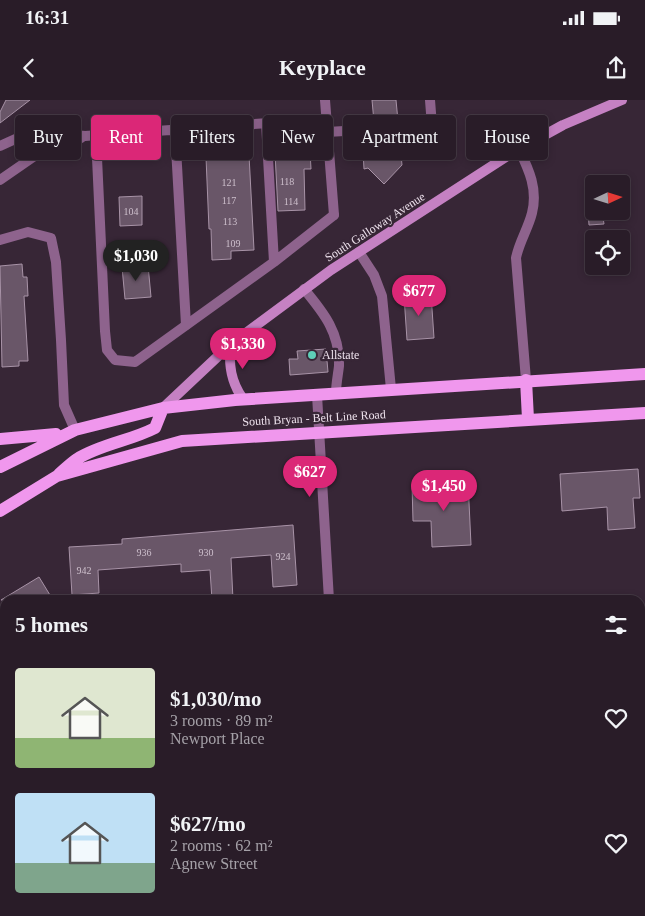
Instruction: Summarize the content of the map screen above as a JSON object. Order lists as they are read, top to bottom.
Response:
{
  "streets": {
    "main road": ["South Galloway Avenue", "South Bryan - Belt Line Road"]
  },
  "crossings": [
    ["South Galloway Avenue", "South Bryan - Belt Line Road"]
  ],
  "places": ["Allstate"],
  "house_numbers": [
    "118",
    "121",
    "117",
    "114",
    "104",
    "113",
    "109",
    "936",
    "930",
    "924",
    "942"
  ],
  "north": "right",
  "page": {
    "status": "16:31",
    "header": "Keyplace",
    "chip": [
      "Buy",
      "Rent",
      "Filters",
      "New",
      "Apartment",
      "House"
    ],
    "price": [
      "$1,030",
      "$677",
      "$1,330",
      "$627",
      "$1,450"
    ],
    "heading": "5 homes",
    "list": [
      {
        "name": "$1,030/mo",
        "note": "3 rooms · 89 m² · Newport Place"
      },
      {
        "name": "$627/mo",
        "note": "2 rooms · 62 m² · Agnew Street"
      }
    ]
  }
}
